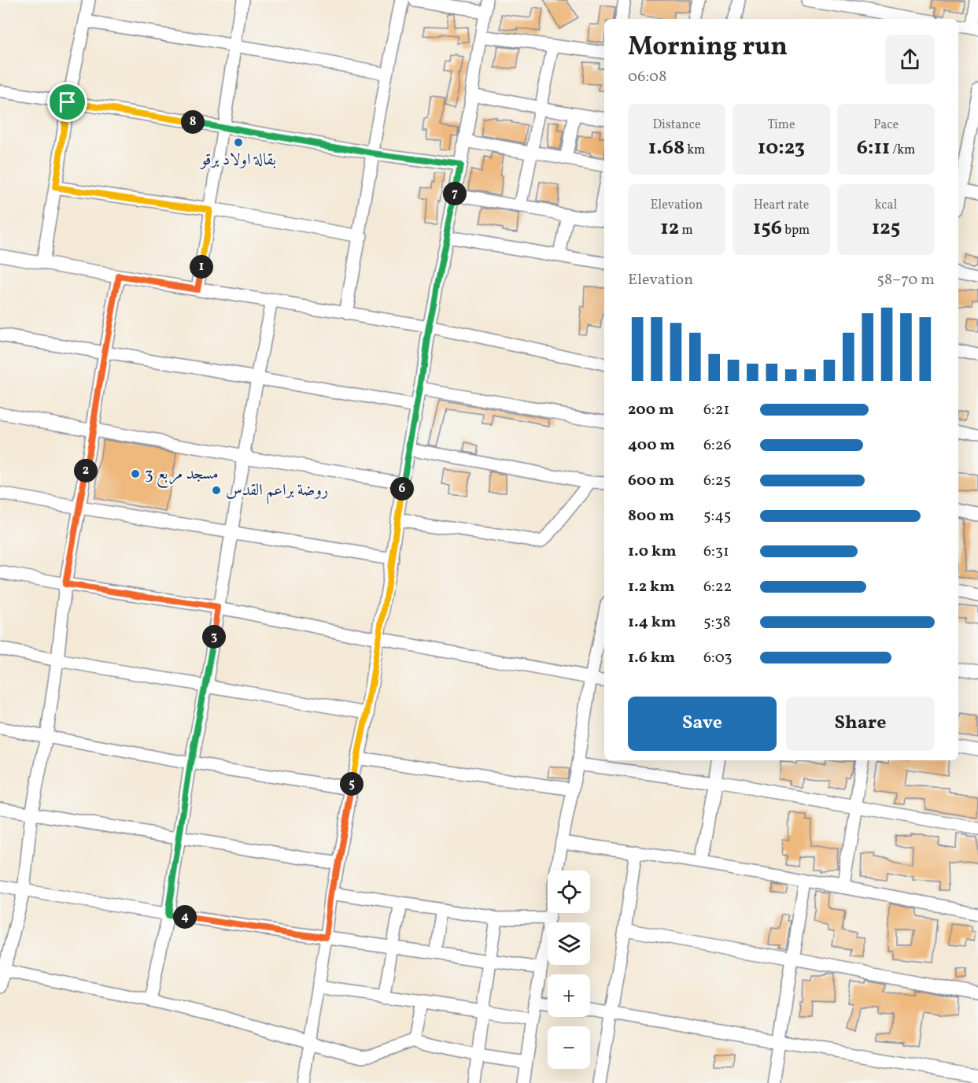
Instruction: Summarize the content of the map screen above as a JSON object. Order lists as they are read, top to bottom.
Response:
{
  "places": ["بقالة اولاد برقو", "مسجد مربع 3", "روضة براعم القدس"],
  "page": {
    "heading": ["Morning run", "06:08"],
    "stats": [
      ["Distance", "1.68 km"],
      ["Time", "10:23"],
      ["Pace", "6:11 /km"],
      ["Elevation", "12 m"],
      ["Heart rate", "156 bpm"],
      ["kcal", "125"]
    ],
    "pins": [
      "8",
      "7",
      "1",
      "2",
      "6",
      "3",
      "5",
      "4"
    ],
    "chart": ["Elevation", "58–70 m"],
    "list": [
      {
        "name": "200 m",
        "note": "6:21"
      },
      {
        "name": "400 m",
        "note": "6:26"
      },
      {
        "name": "600 m",
        "note": "6:25"
      },
      {
        "name": "800 m",
        "note": "5:45"
      },
      {
        "name": "1.0 km",
        "note": "6:31"
      },
      {
        "name": "1.2 km",
        "note": "6:22"
      },
      {
        "name": "1.4 km",
        "note": "5:38"
      },
      {
        "name": "1.6 km",
        "note": "6:03"
      }
    ],
    "buttons": ["Save", "Share"],
    "map_buttons": ["+", "−"]
  }
}
